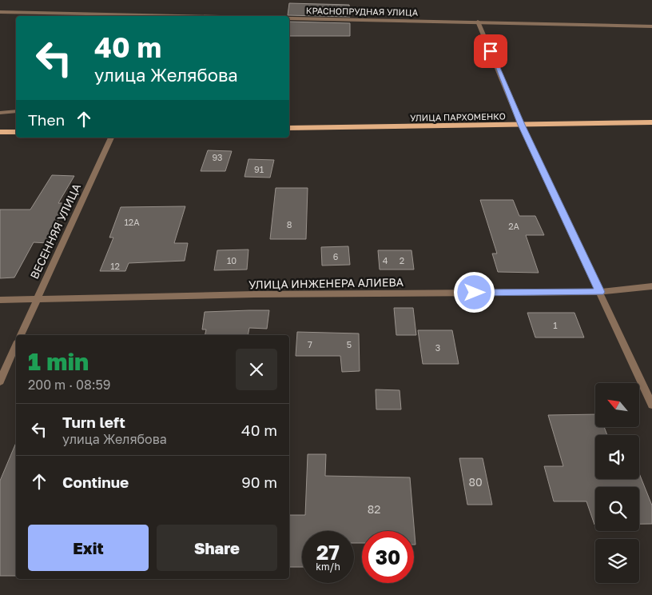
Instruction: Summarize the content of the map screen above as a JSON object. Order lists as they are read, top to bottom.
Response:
{
  "streets": {
    "main road": ["УЛИЦА ПАРХОМЕНКО"],
    "street": ["КРАСНОПРУДНАЯ УЛИЦА", "ВЕСЕННЯЯ УЛИЦА", "УЛИЦА ИНЖЕНЕРА АЛИЕВА"]
  },
  "crossings": [
    ["ВЕСЕННЯЯ УЛИЦА", "УЛИЦА ИНЖЕНЕРА АЛИЕВА"]
  ],
  "house_numbers": [
    "93",
    "91",
    "12А",
    "8",
    "2А",
    "6",
    "10",
    "4",
    "2",
    "12",
    "1",
    "7",
    "5",
    "3",
    "80",
    "82"
  ],
  "north": "top left",
  "page": {
    "turn": ["40 m", "улица Желябова"],
    "then": "Then",
    "heading": ["1 min", "200 m · 08:59"],
    "list": [
      {
        "name": "Turn left",
        "note": "улица Желябова",
        "value": "40 m"
      },
      {
        "name": "Continue",
        "value": "90 m"
      }
    ],
    "buttons": ["Exit", "Share"],
    "speed": "27 km/h",
    "limit": "30"
  }
}
